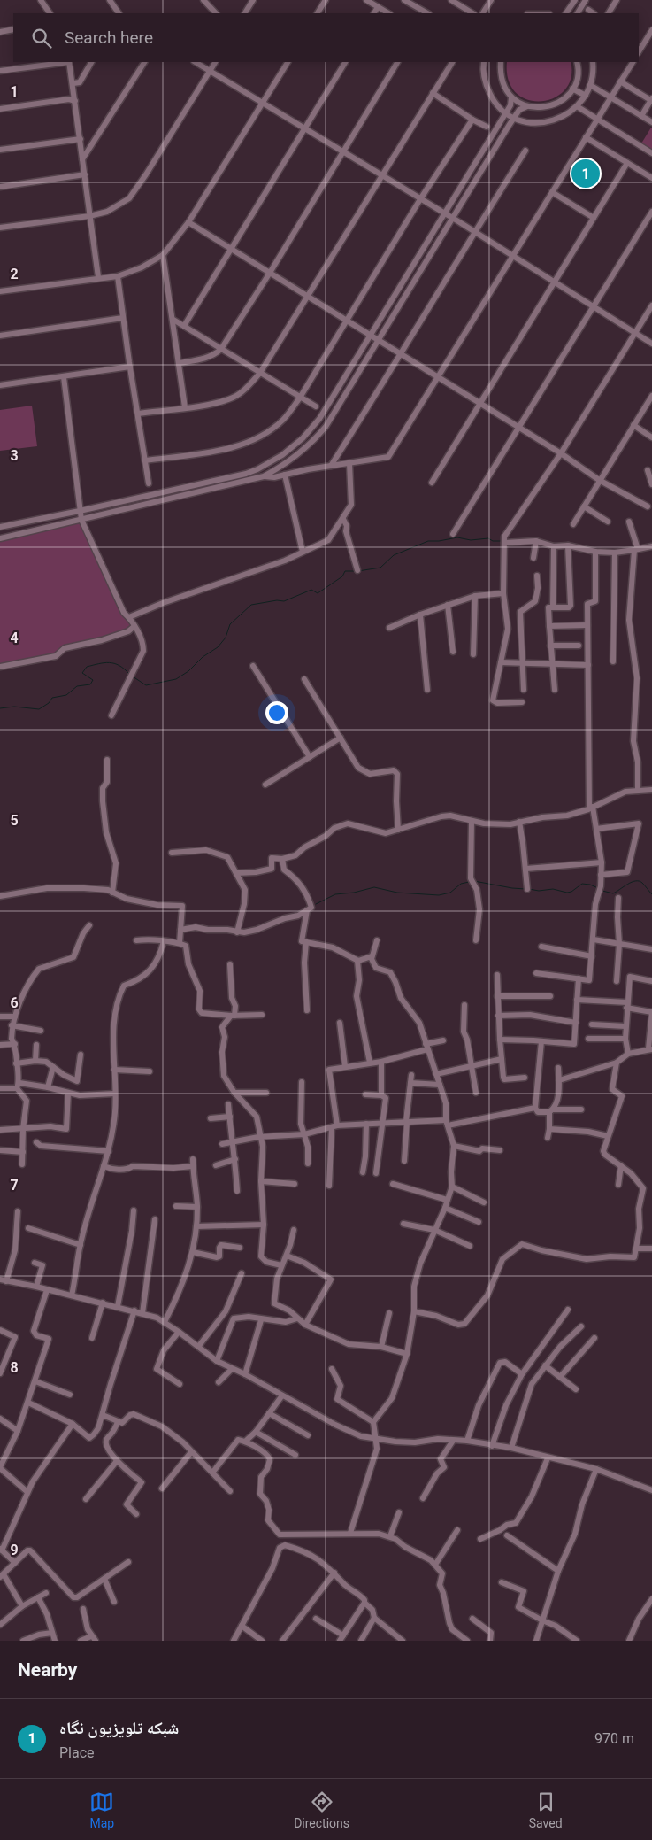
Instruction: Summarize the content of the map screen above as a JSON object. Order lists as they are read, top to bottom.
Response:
{
  "page": {
    "search": "Search here",
    "pins": "1",
    "heading": "Nearby",
    "list": [
      {
        "mark": "1",
        "name": "شبکه تلویزیون نگاه",
        "note": "Place",
        "value": "970 m"
      }
    ],
    "nav": ["Map", "Directions", "Saved"]
  },
  "grid": {
    "rows": [
      "1",
      "2",
      "3",
      "4",
      "5",
      "6",
      "7",
      "8",
      "9"
    ]
  }
}
